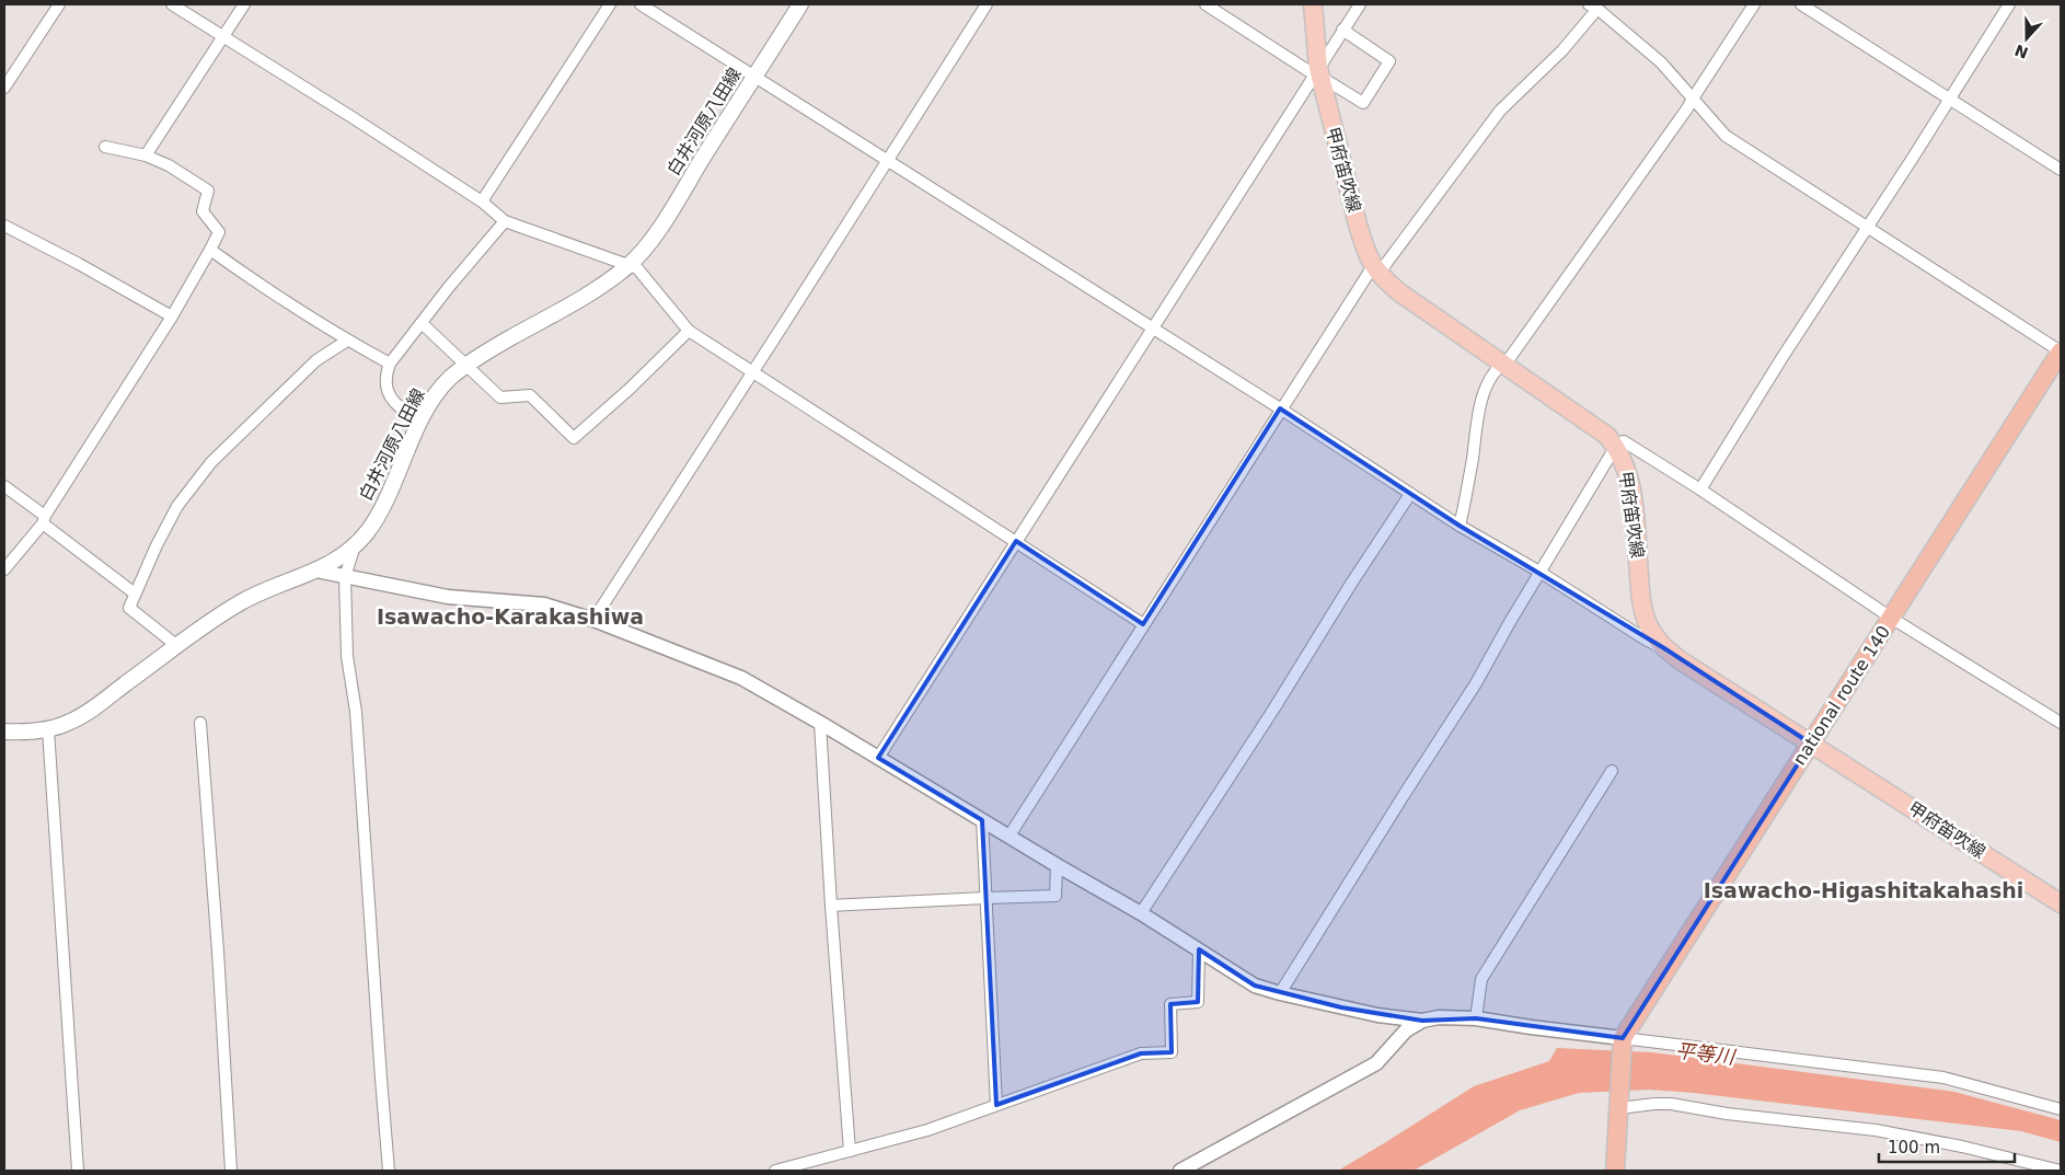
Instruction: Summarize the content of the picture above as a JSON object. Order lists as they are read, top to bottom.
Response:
{
  "streets": {
    "highway": ["national route 140"],
    "main road": ["白井河原八田線", "甲府笛吹線"]
  },
  "crossings": [
    ["甲府笛吹線", "national route 140"]
  ],
  "districts": ["Isawacho-Karakashiwa", "Isawacho-Higashitakahashi"],
  "water": ["平等川"],
  "scale_bar": "100 m",
  "north": "bottom"
}
